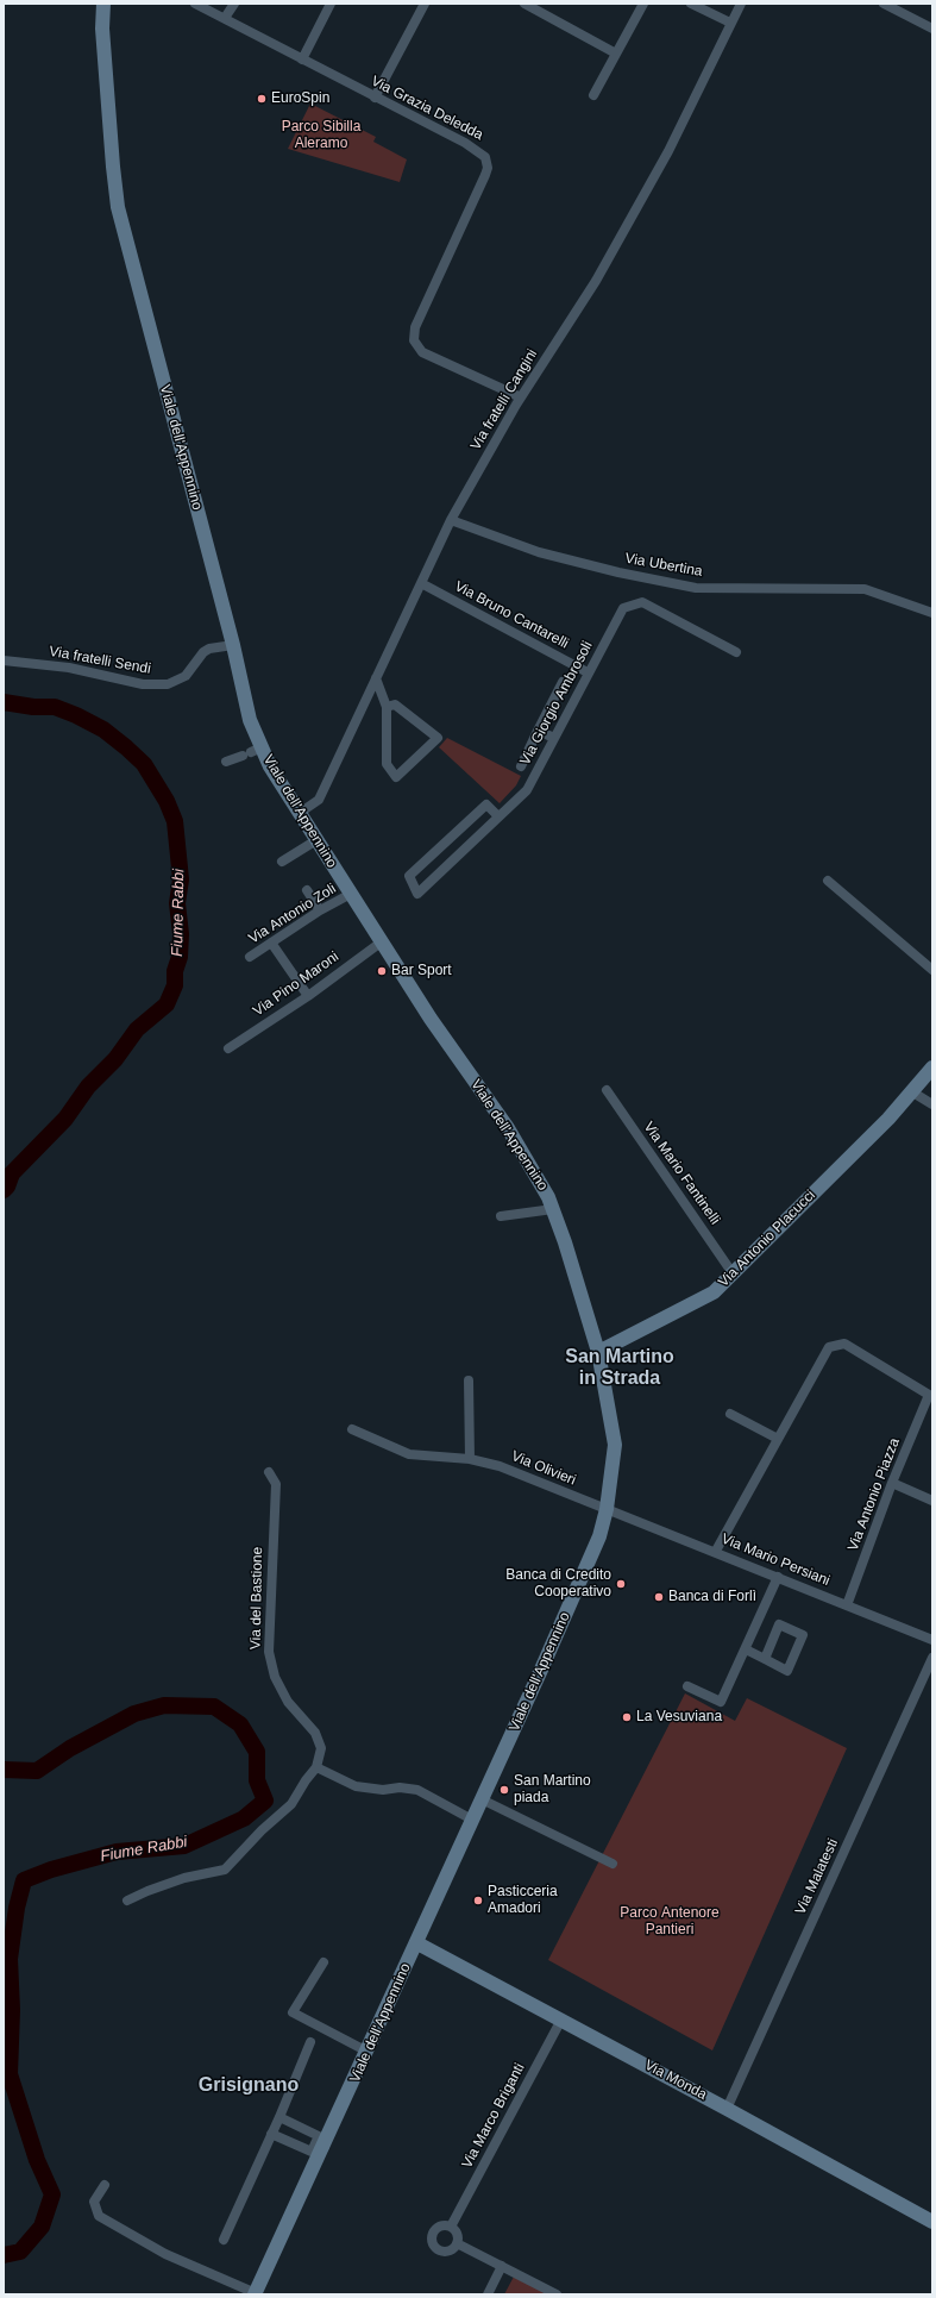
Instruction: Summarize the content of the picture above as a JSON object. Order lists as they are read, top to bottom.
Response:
{
  "streets": {
    "main road": ["Viale dell'Appennino", "Via Antonio Placucci", "Via Monda"],
    "street": [
      "Via Grazia Deledda",
      "Via fratelli Cangini",
      "Via Ubertina",
      "Via Bruno Cantarelli",
      "Via fratelli Sendi",
      "Via Giorgio Ambrosoli",
      "Via Antonio Zoli",
      "Via Pino Maroni",
      "Via Mario Fantinelli",
      "Via Olivieri",
      "Via Antonio Piazza",
      "Via Mario Persiani",
      "Via del Bastione",
      "Via Malatesti",
      "Via Marco Briganti"
    ]
  },
  "crossings": [
    ["Via Grazia Deledda", "Via fratelli Cangini"],
    ["Via fratelli Cangini", "Viale dell'Appennino"],
    ["Via fratelli Cangini", "Via Ubertina"],
    ["Via fratelli Cangini", "Via Bruno Cantarelli"],
    ["Viale dell'Appennino", "Via fratelli Sendi"],
    ["Viale dell'Appennino", "Via Antonio Zoli"],
    ["Viale dell'Appennino", "Via Pino Maroni"],
    ["Viale dell'Appennino", "Via Antonio Placucci"],
    ["Viale dell'Appennino", "Via Olivieri"],
    ["Viale dell'Appennino", "Via Mario Persiani"],
    ["Viale dell'Appennino", "Via Monda"],
    ["Via Bruno Cantarelli", "Via Giorgio Ambrosoli"],
    ["Via Mario Fantinelli", "Via Antonio Placucci"],
    ["Via Olivieri", "Via Mario Persiani"],
    ["Via Antonio Piazza", "Via Mario Persiani"],
    ["Via Malatesti", "Via Monda"],
    ["Via Monda", "Via Marco Briganti"]
  ],
  "districts": ["San Martino in Strada", "Grisignano"],
  "water": ["Fiume Rabbi"],
  "parks": ["Parco Sibilla Aleramo", "Parco Antenore Pantieri"],
  "places": [
    "EuroSpin",
    "Bar Sport",
    "Banca di Credito Cooperativo",
    "Banca di Forlì",
    "La Vesuviana",
    "San Martino piada",
    "Pasticceria Amadori"
  ]
}
